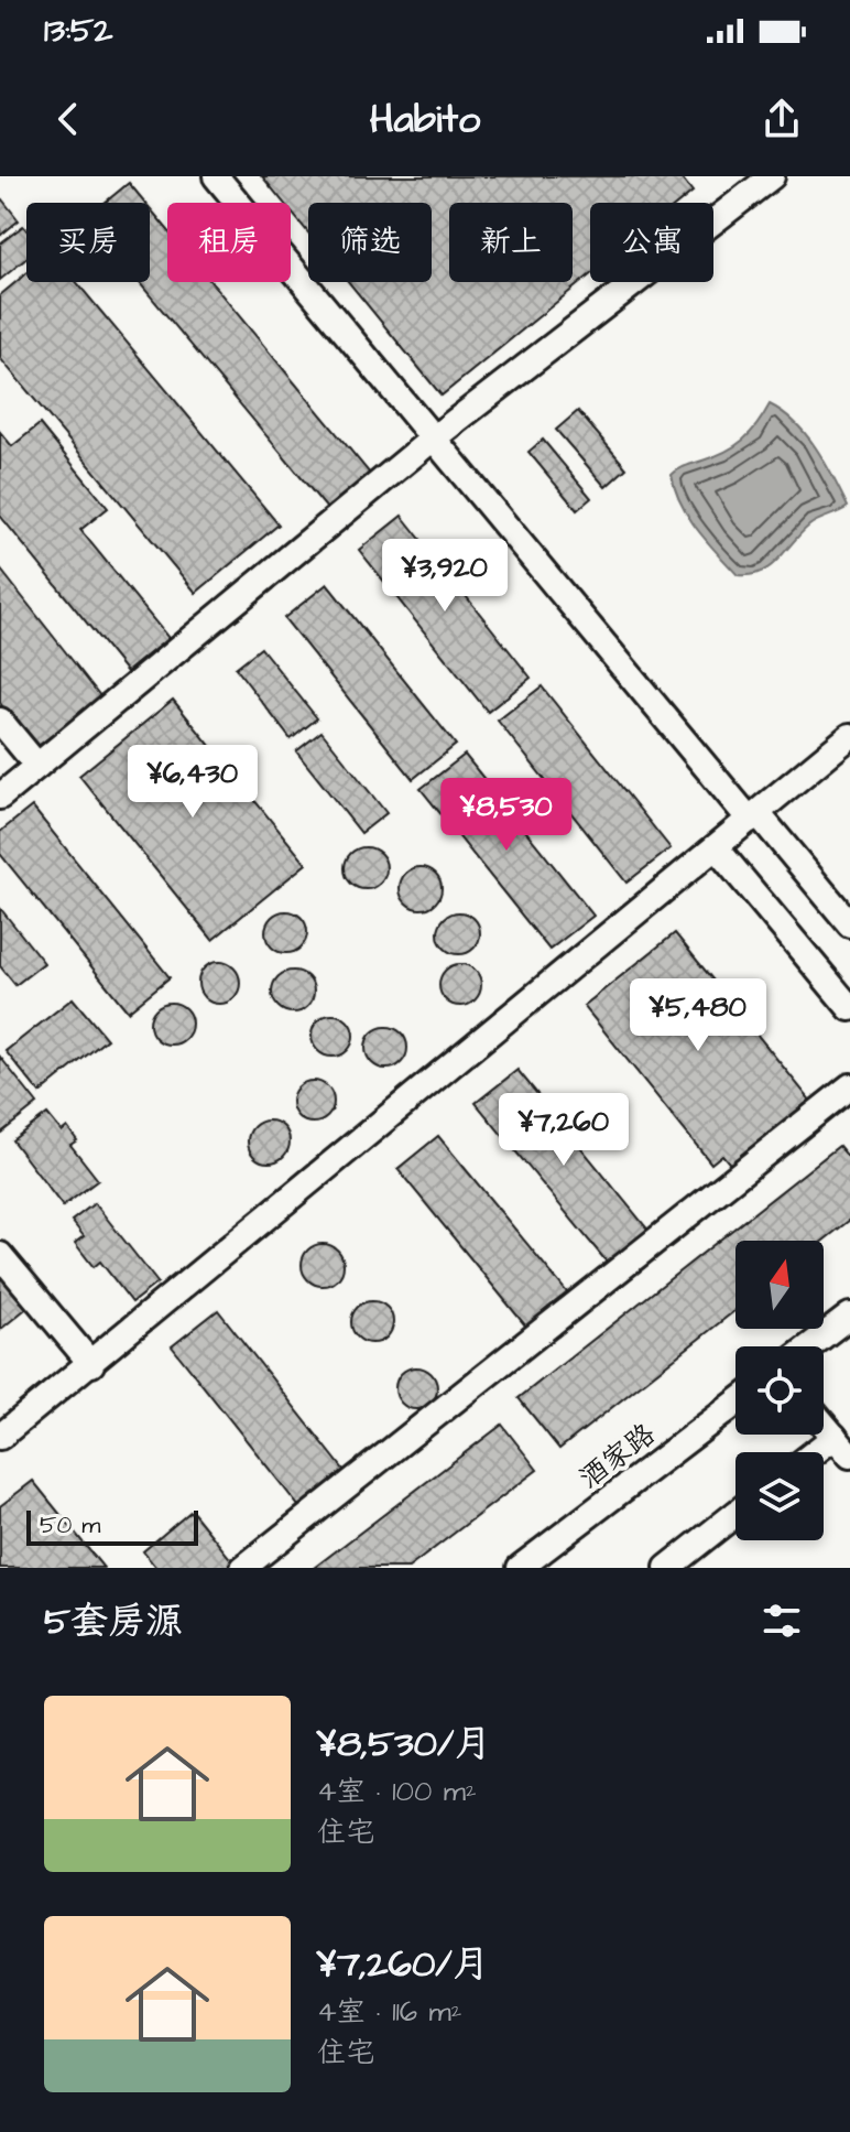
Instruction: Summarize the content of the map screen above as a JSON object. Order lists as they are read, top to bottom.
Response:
{
  "streets": {
    "street": ["酒家路"]
  },
  "scale_bar": "50 m",
  "north": "top",
  "page": {
    "status": "13:52",
    "header": "Habito",
    "chip": [
      "买房",
      "租房",
      "筛选",
      "新上",
      "公寓"
    ],
    "price": [
      "¥3,920",
      "¥6,430",
      "¥8,530",
      "¥5,480",
      "¥7,260"
    ],
    "scale": "50 m",
    "heading": "5套房源",
    "list": [
      {
        "name": "¥8,530/月",
        "note": "4室 · 100 m² · 住宅"
      },
      {
        "name": "¥7,260/月",
        "note": "4室 · 116 m² · 住宅"
      }
    ]
  }
}
